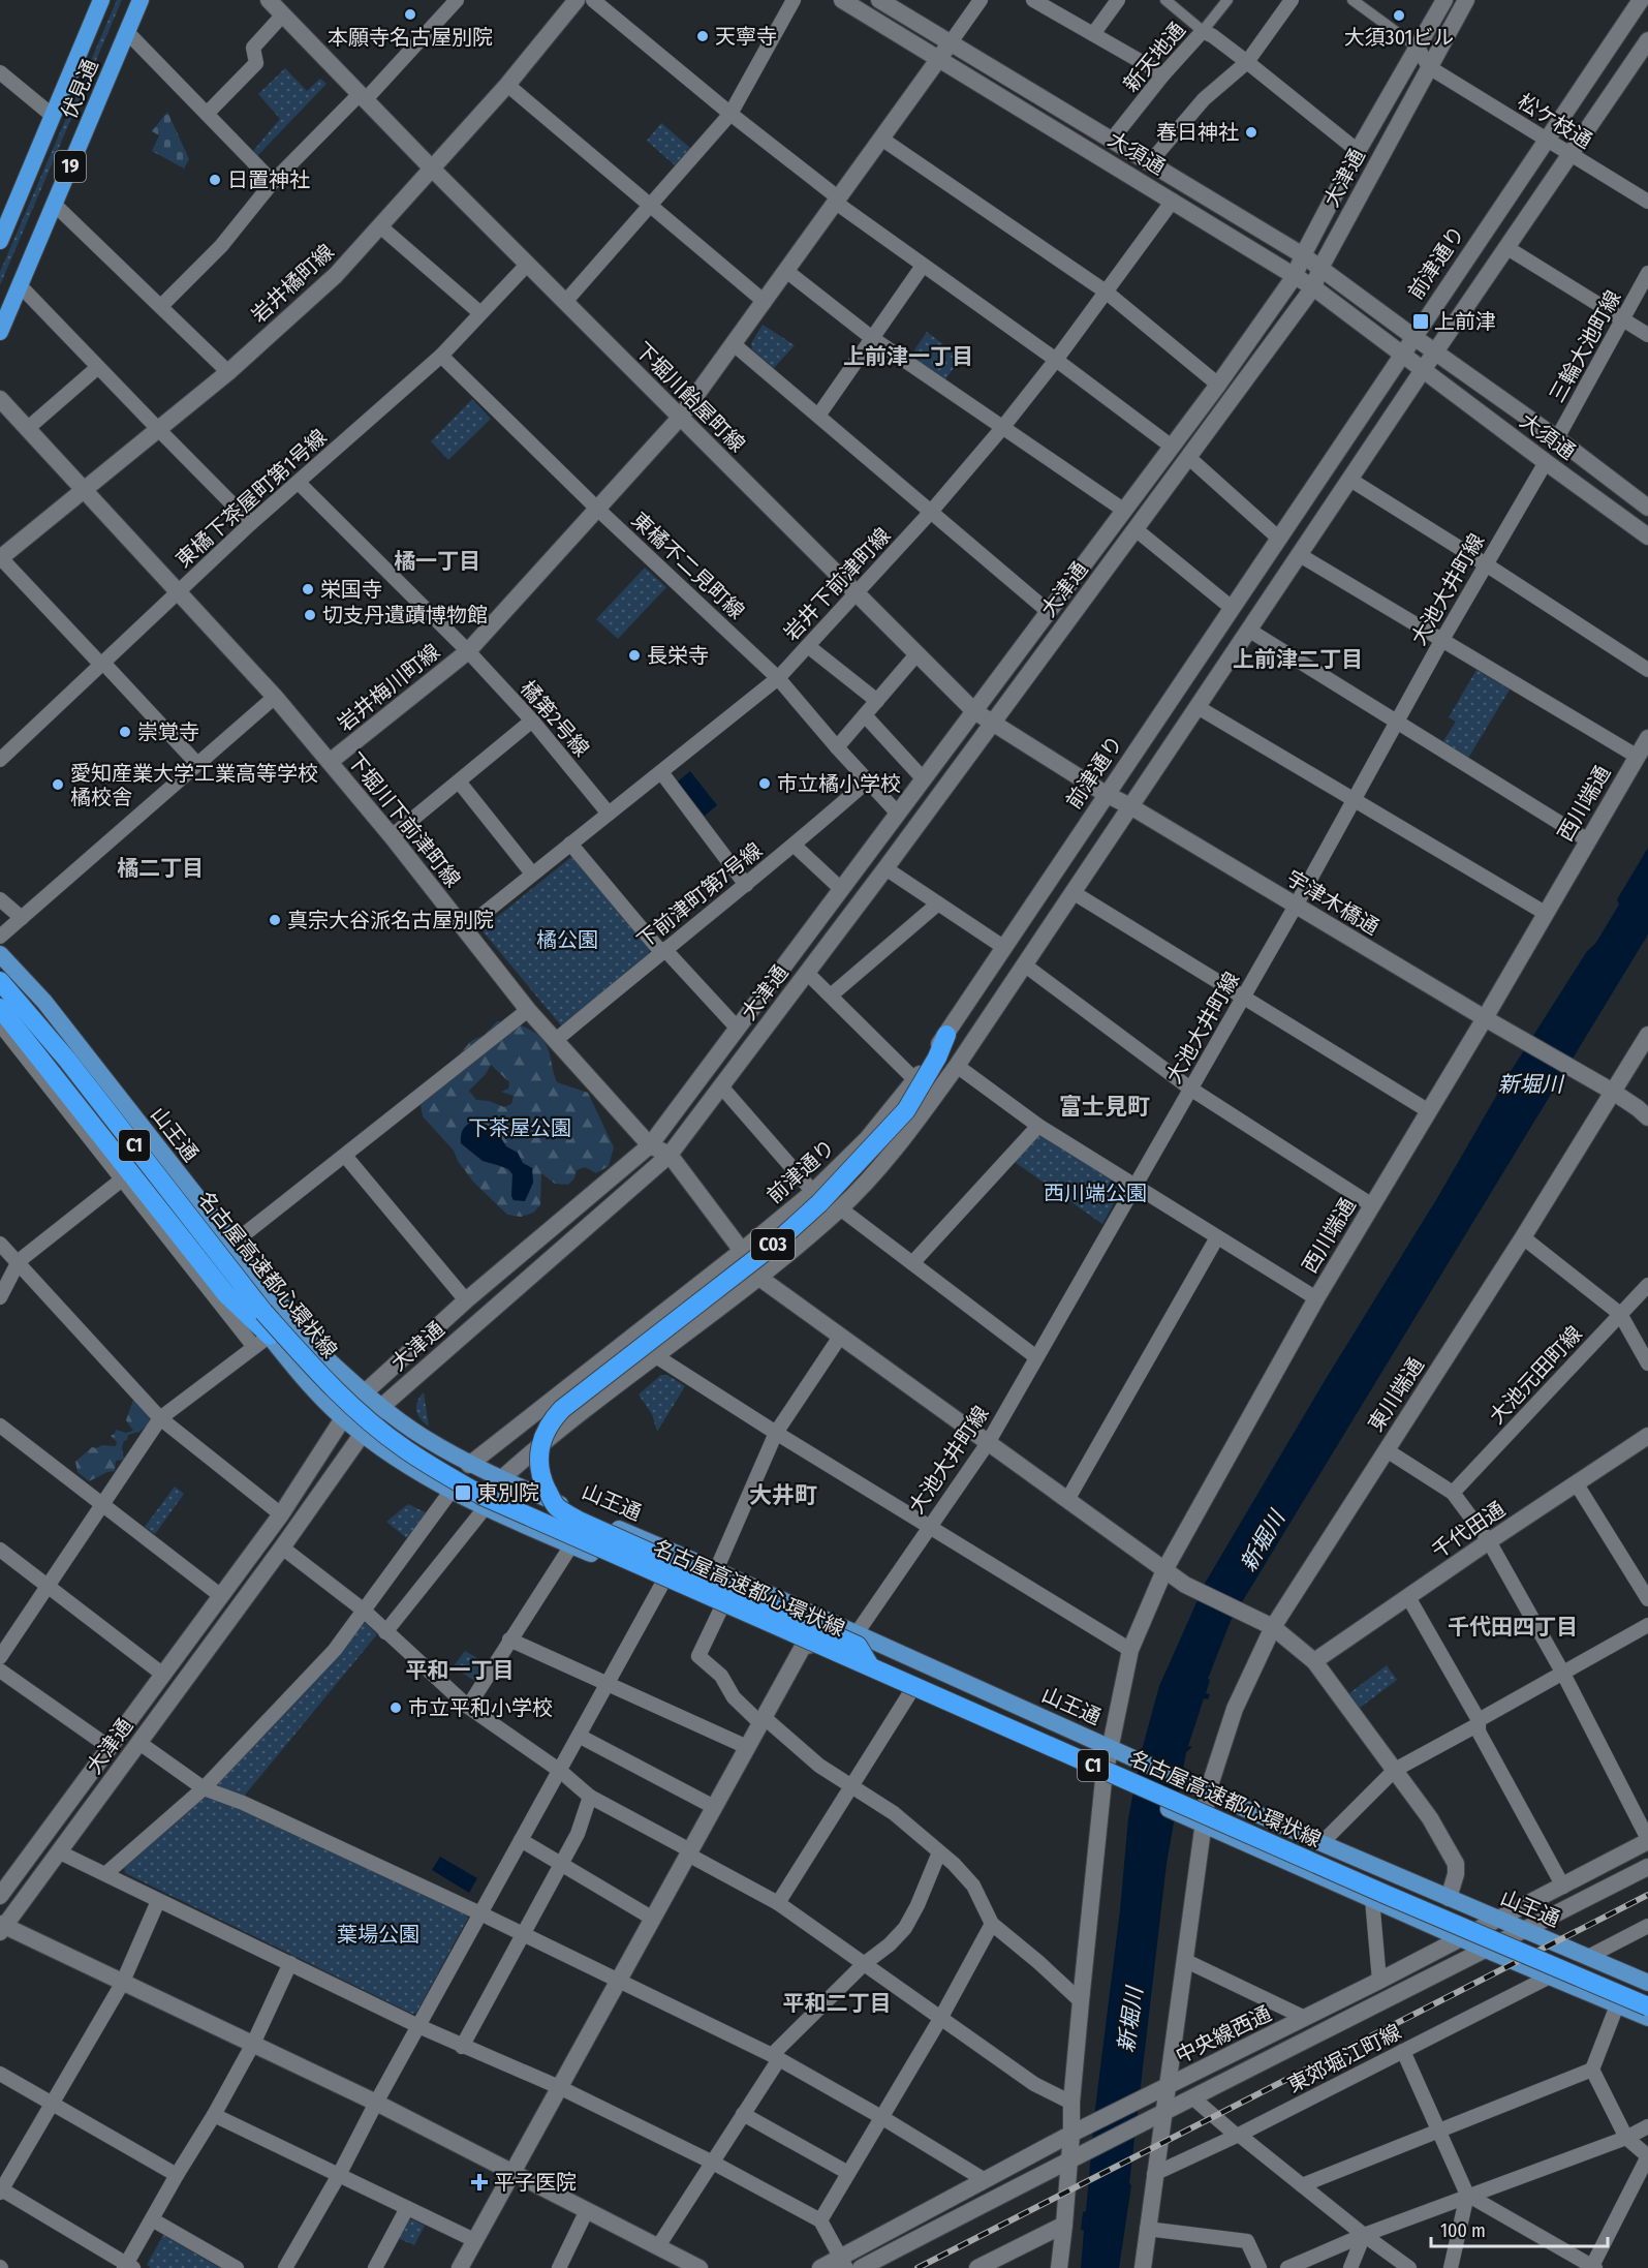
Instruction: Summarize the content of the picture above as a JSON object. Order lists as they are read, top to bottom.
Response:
{
  "streets": {
    "highway": [
      "伏見通",
      "19",
      "C1",
      "C03",
      "名古屋高速都心環状線"
    ],
    "main road": ["山王通"],
    "street": [
      "新天地通",
      "松ケ枝通",
      "大須通",
      "大津通",
      "前津通り",
      "岩井橘町線",
      "三輪大池町線",
      "下堀川飴屋町線",
      "東橘下茶屋町第1号線",
      "東橘不二見町線",
      "岩井下前津町線",
      "大池大井町線",
      "岩井梅川町線",
      "橘第2号線",
      "西川端通",
      "下堀川下前津町線",
      "下前津町第7号線",
      "宇津木橋通",
      "大池元田町線",
      "東川端通",
      "千代田通",
      "中央線西通",
      "東郊堀江町線"
    ]
  },
  "crossings": [
    ["新天地通", "大須通"],
    ["松ケ枝通", "大津通"],
    ["松ケ枝通", "前津通り"],
    ["大須通", "大津通"],
    ["大須通", "前津通り"],
    ["大須通", "三輪大池町線"],
    ["大須通", "岩井下前津町線"],
    ["大須通", "大池大井町線"],
    ["大須通", "岩井梅川町線"],
    ["大津通", "下堀川飴屋町線"],
    ["大津通", "東橘不二見町線"],
    ["大津通", "下堀川下前津町線"],
    ["大津通", "山王通"],
    ["前津通り", "下堀川飴屋町線"],
    ["前津通り", "下堀川下前津町線"],
    ["前津通り", "宇津木橋通"],
    ["前津通り", "山王通"],
    ["前津通り", "C03"],
    ["岩井橘町線", "下堀川飴屋町線"],
    ["岩井橘町線", "下堀川下前津町線"],
    ["下堀川飴屋町線", "東橘下茶屋町第1号線"],
    ["下堀川飴屋町線", "岩井下前津町線"],
    ["下堀川飴屋町線", "岩井梅川町線"],
    ["下堀川飴屋町線", "宇津木橋通"],
    ["東橘下茶屋町第1号線", "東橘不二見町線"],
    ["東橘下茶屋町第1号線", "橘第2号線"],
    ["東橘下茶屋町第1号線", "下堀川下前津町線"],
    ["東橘不二見町線", "岩井下前津町線"],
    ["東橘不二見町線", "岩井梅川町線"],
    ["東橘不二見町線", "下前津町第7号線"],
    ["岩井下前津町線", "橘第2号線"],
    ["岩井下前津町線", "下堀川下前津町線"],
    ["大池大井町線", "宇津木橋通"],
    ["大池大井町線", "山王通"],
    ["岩井梅川町線", "橘第2号線"],
    ["岩井梅川町線", "下堀川下前津町線"],
    ["西川端通", "宇津木橋通"],
    ["西川端通", "山王通"],
    ["西川端通", "中央線西通"],
    ["下堀川下前津町線", "下前津町第7号線"],
    ["宇津木橋通", "東川端通"],
    ["山王通", "東川端通"],
    ["山王通", "中央線西通"],
    ["C03", "名古屋高速都心環状線"],
    ["東川端通", "中央線西通"],
    ["東川端通", "東郊堀江町線"]
  ],
  "districts": [
    "上前津一丁目",
    "橘一丁目",
    "上前津二丁目",
    "橘二丁目",
    "富士見町",
    "大井町",
    "千代田四丁目",
    "平和一丁目",
    "平和二丁目"
  ],
  "water": ["新堀川"],
  "parks": [
    "橘公園",
    "下茶屋公園",
    "西川端公園",
    "葉場公園"
  ],
  "places": {
    "other": [
      "本願寺名古屋別院",
      "大須301ビル",
      "天寧寺",
      "春日神社",
      "日置神社",
      "栄国寺",
      "切支丹遺蹟博物館",
      "長栄寺",
      "崇覚寺",
      "市立橘小学校",
      "愛知産業大学工業高等学校 橘校舎",
      "真宗大谷派名古屋別院",
      "市立平和小学校"
    ],
    "transit": ["上前津", "東別院"],
    "health": ["平子医院"]
  },
  "scale_bar": "100 m"
}
